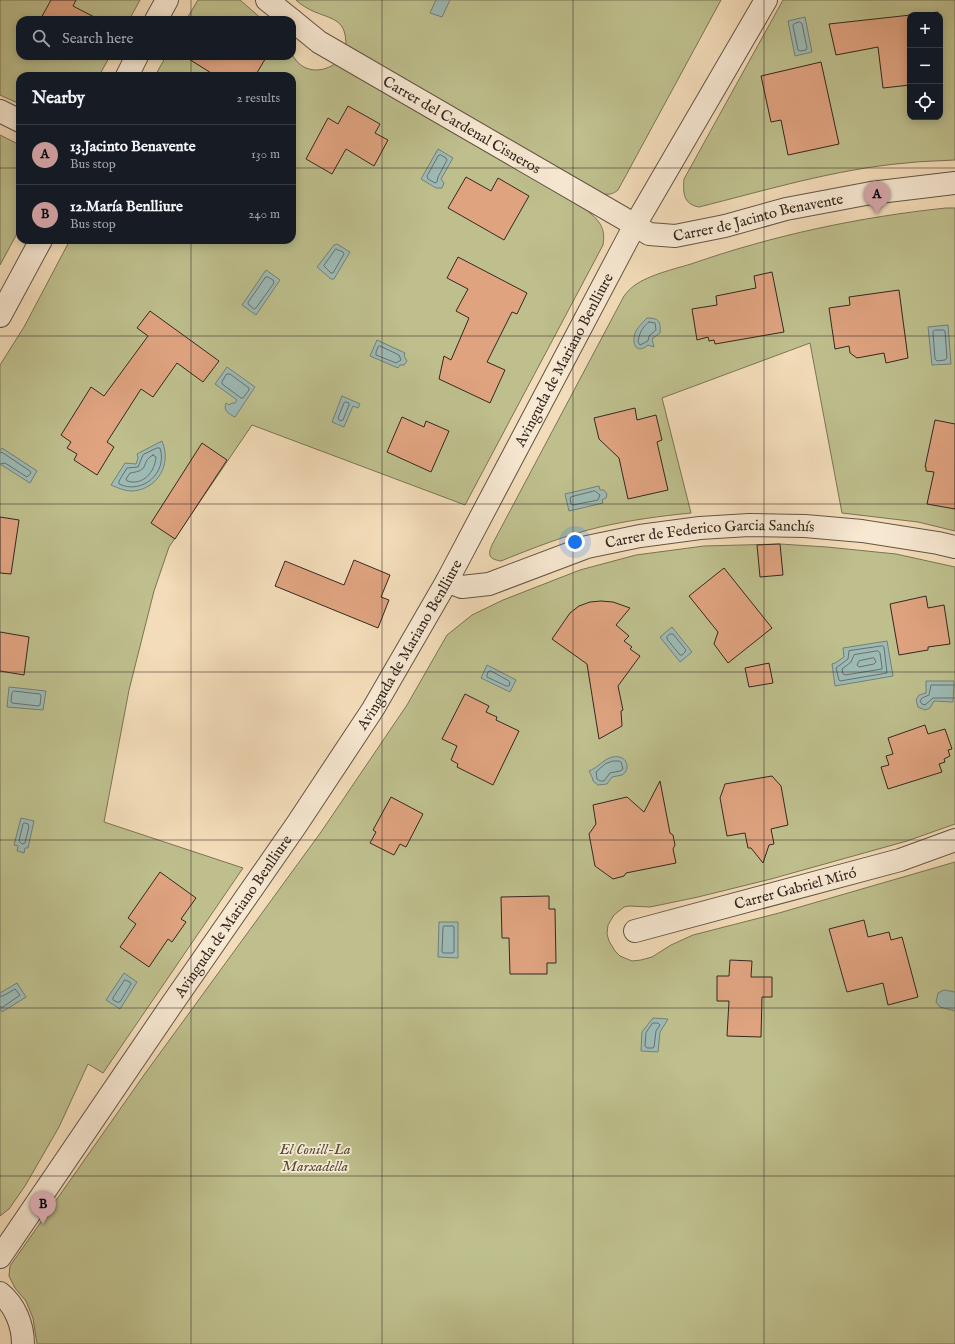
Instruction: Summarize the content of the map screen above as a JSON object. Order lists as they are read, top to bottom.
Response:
{
  "streets": {
    "street": [
      "Carrer del Cardenal Cisneros",
      "Carrer de Jacinto Benavente",
      "Avinguda de Mariano Benlliure",
      "Carrer de Federico Garcia Sanchís",
      "Carrer Gabriel Miró"
    ]
  },
  "crossings": [
    ["Carrer del Cardenal Cisneros", "Carrer de Jacinto Benavente"],
    ["Carrer del Cardenal Cisneros", "Avinguda de Mariano Benlliure"],
    ["Carrer de Jacinto Benavente", "Avinguda de Mariano Benlliure"],
    ["Avinguda de Mariano Benlliure", "Carrer de Federico Garcia Sanchís"]
  ],
  "parks": ["El Conill-La Marxadella"],
  "page": {
    "map_buttons": ["+", "−"],
    "search": "Search here",
    "heading": ["Nearby", "2 results"],
    "list": [
      {
        "mark": "A",
        "name": "13.Jacinto Benavente",
        "note": "Bus stop",
        "value": "130 m"
      },
      {
        "mark": "B",
        "name": "12.María Benlliure",
        "note": "Bus stop",
        "value": "240 m"
      }
    ],
    "pins": ["A", "B"]
  }
}
